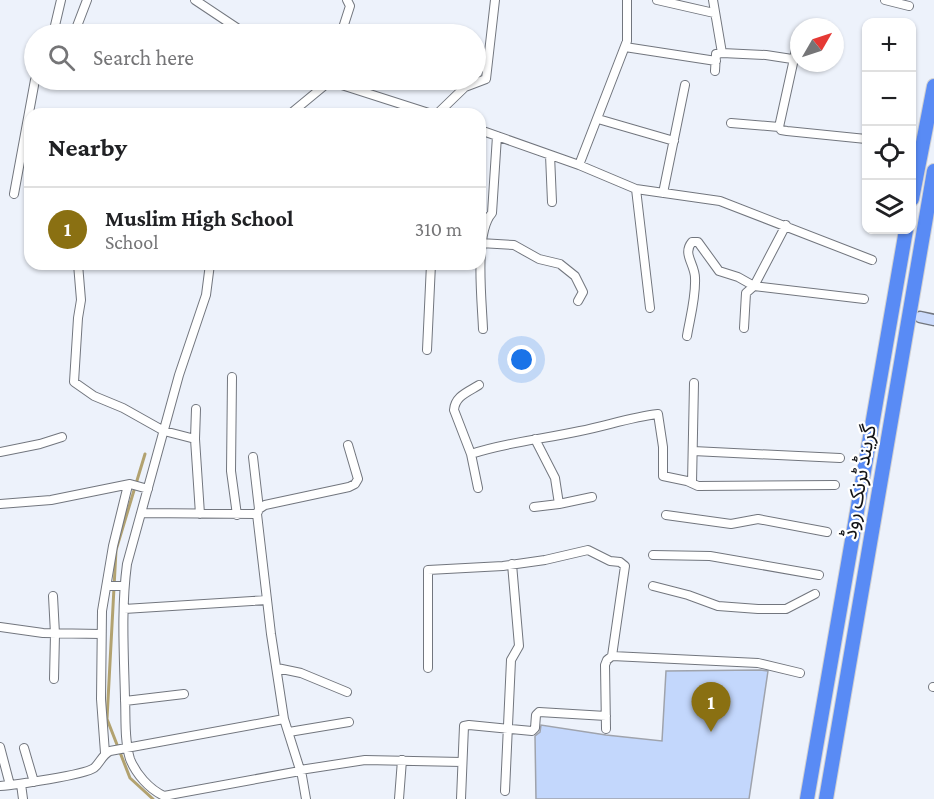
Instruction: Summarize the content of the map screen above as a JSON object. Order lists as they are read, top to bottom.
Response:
{
  "streets": {
    "highway": ["گرینڈ ٹرنک روڈ"]
  },
  "north": "top right",
  "page": {
    "map_buttons": ["+", "−"],
    "search": "Search here",
    "heading": "Nearby",
    "list": [
      {
        "mark": "1",
        "name": "Muslim High School",
        "note": "School",
        "value": "310 m"
      }
    ],
    "pins": "1"
  }
}
